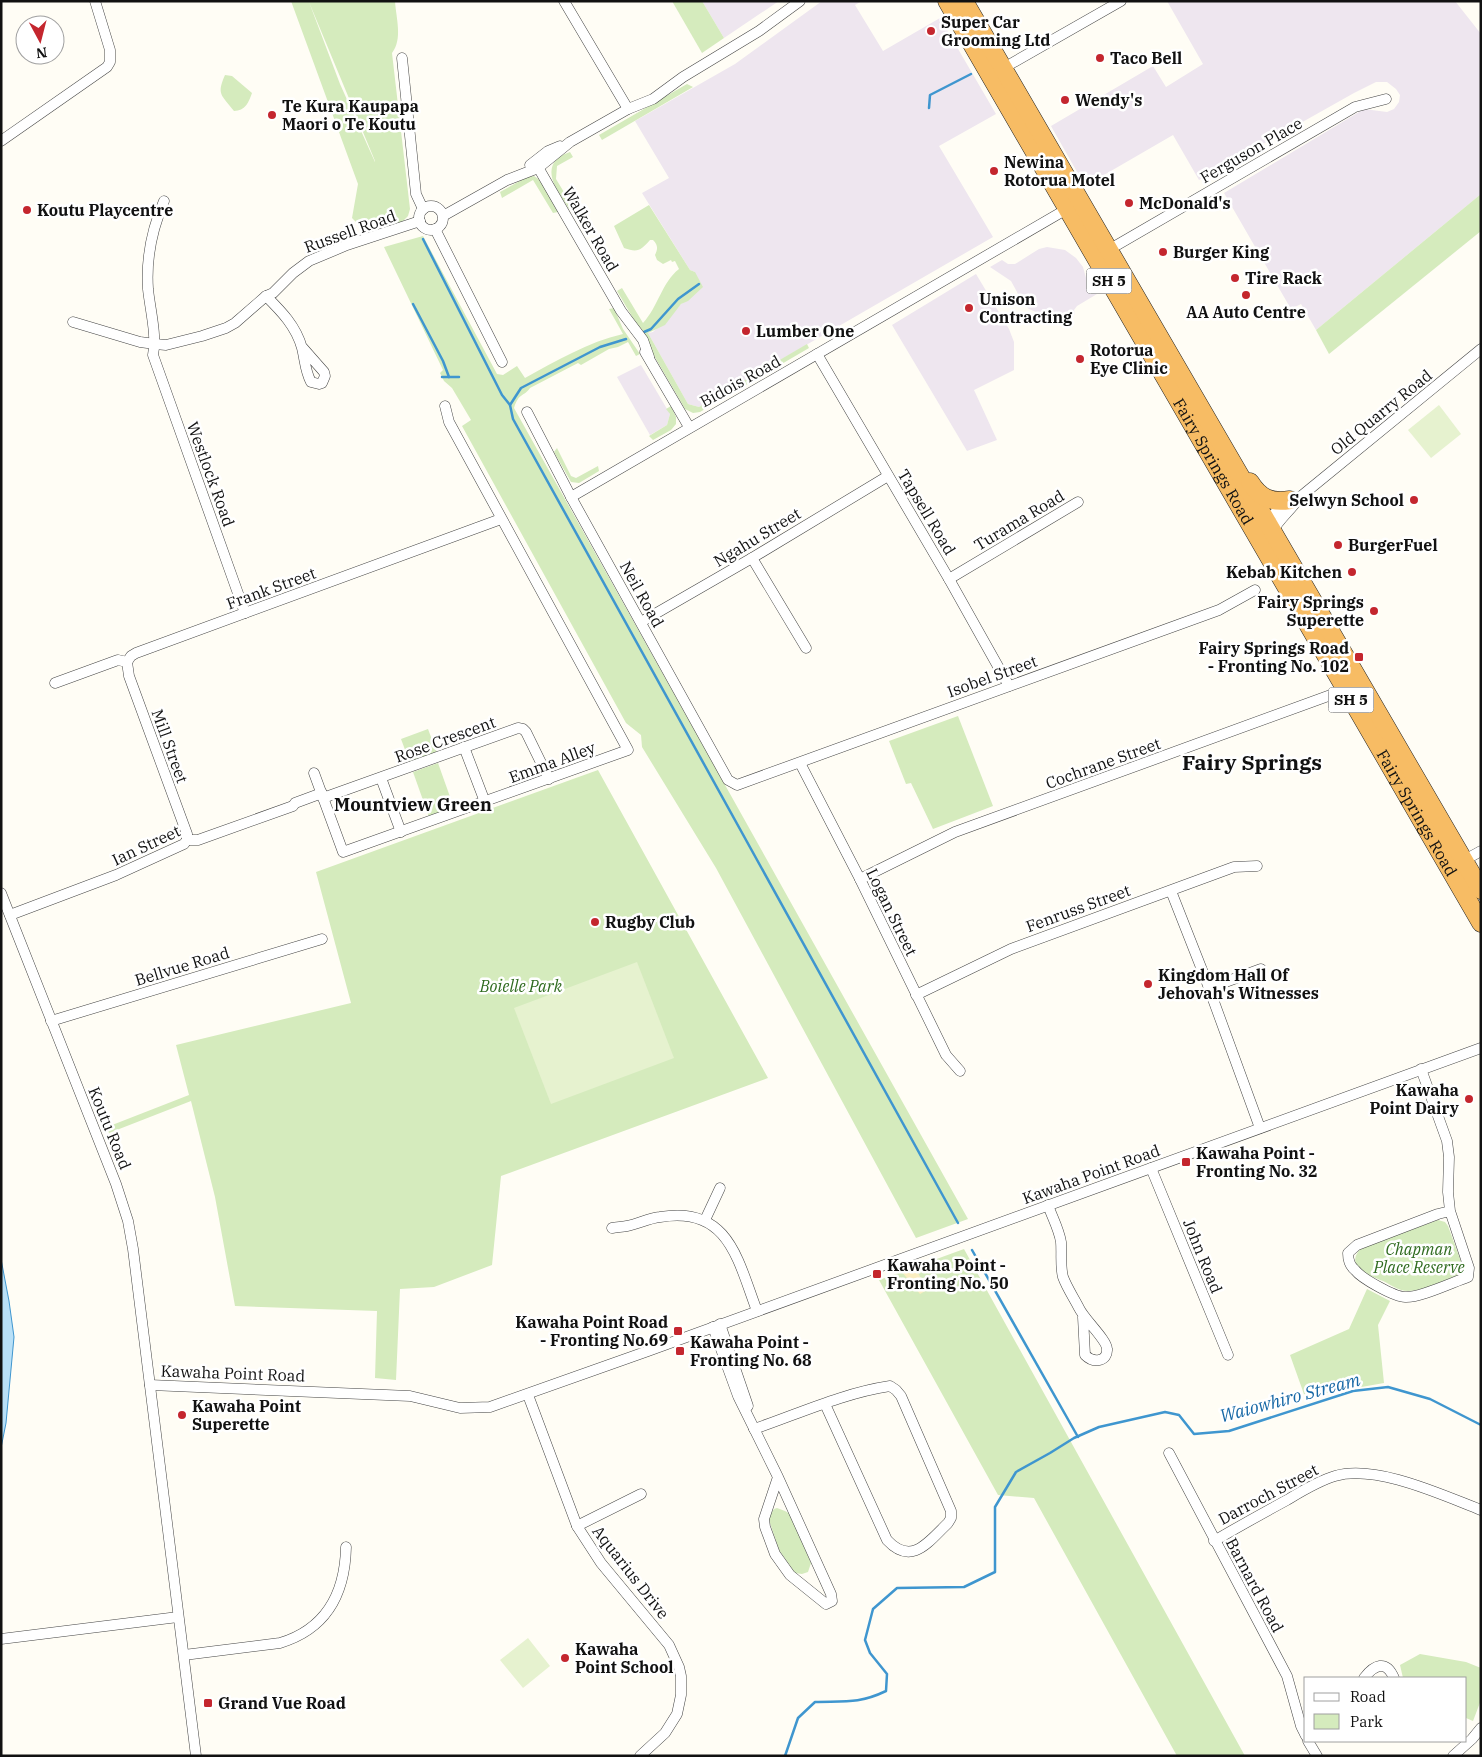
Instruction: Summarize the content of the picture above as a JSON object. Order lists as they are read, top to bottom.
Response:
{
  "streets": {
    "highway": ["SH 5", "Fairy Springs Road"],
    "street": [
      "Ferguson Place",
      "Walker Road",
      "Russell Road",
      "Bidois Road",
      "Old Quarry Road",
      "Westlock Road",
      "Tapsell Road",
      "Turama Road",
      "Ngahu Street",
      "Frank Street",
      "Neil Road",
      "Isobel Street",
      "Rose Crescent",
      "Mill Street",
      "Emma Alley",
      "Cochrane Street",
      "Ian Street",
      "Fenruss Street",
      "Logan Street",
      "Bellvue Road",
      "Koutu Road",
      "Kawaha Point Road",
      "John Road",
      "Darroch Street",
      "Aquarius Drive",
      "Barnard Road"
    ]
  },
  "crossings": [
    ["Ferguson Place", "Fairy Springs Road"],
    ["Walker Road", "Bidois Road"],
    ["Russell Road", "Westlock Road"],
    ["SH 5", "Old Quarry Road"],
    ["SH 5", "Fairy Springs Road"],
    ["Bidois Road", "Fairy Springs Road"],
    ["Bidois Road", "Tapsell Road"],
    ["Bidois Road", "Neil Road"],
    ["Old Quarry Road", "Fairy Springs Road"],
    ["Fairy Springs Road", "Cochrane Street"],
    ["Westlock Road", "Frank Street"],
    ["Tapsell Road", "Turama Road"],
    ["Tapsell Road", "Ngahu Street"],
    ["Tapsell Road", "Isobel Street"],
    ["Ngahu Street", "Neil Road"],
    ["Frank Street", "Mill Street"],
    ["Frank Street", "Emma Alley"],
    ["Neil Road", "Isobel Street"],
    ["Isobel Street", "Logan Street"],
    ["Rose Crescent", "Emma Alley"],
    ["Rose Crescent", "Ian Street"],
    ["Mill Street", "Ian Street"],
    ["Emma Alley", "Ian Street"],
    ["Cochrane Street", "Logan Street"],
    ["Ian Street", "Koutu Road"],
    ["Fenruss Street", "Logan Street"],
    ["Bellvue Road", "Koutu Road"],
    ["Koutu Road", "Kawaha Point Road"],
    ["Kawaha Point Road", "John Road"],
    ["Kawaha Point Road", "Aquarius Drive"],
    ["Darroch Street", "Barnard Road"]
  ],
  "districts": ["Fairy Springs", "Mountview Green"],
  "water": ["Waiowhiro Stream"],
  "parks": ["Boielle Park", "Chapman Place Reserve"],
  "places": {
    "other": [
      "Super Car Grooming Ltd",
      "Taco Bell",
      "Wendy's",
      "Te Kura Kaupapa Maori o Te Koutu",
      "Newina Rotorua Motel",
      "McDonald's",
      "Koutu Playcentre",
      "Burger King",
      "Tire Rack",
      "AA Auto Centre",
      "Unison Contracting",
      "Lumber One",
      "Rotorua Eye Clinic",
      "Selwyn School",
      "BurgerFuel",
      "Kebab Kitchen",
      "Fairy Springs Superette",
      "Rugby Club",
      "Kingdom Hall Of Jehovah's Witnesses",
      "Kawaha Point Dairy",
      "Kawaha Point Superette",
      "Kawaha Point School"
    ],
    "transit": [
      "Fairy Springs Road - Fronting No. 102",
      "Kawaha Point - Fronting No. 32",
      "Kawaha Point - Fronting No. 50",
      "Kawaha Point Road - Fronting No.69",
      "Kawaha Point - Fronting No. 68",
      "Grand Vue Road"
    ]
  },
  "legend": ["Road", "Park"],
  "north": "bottom"
}
